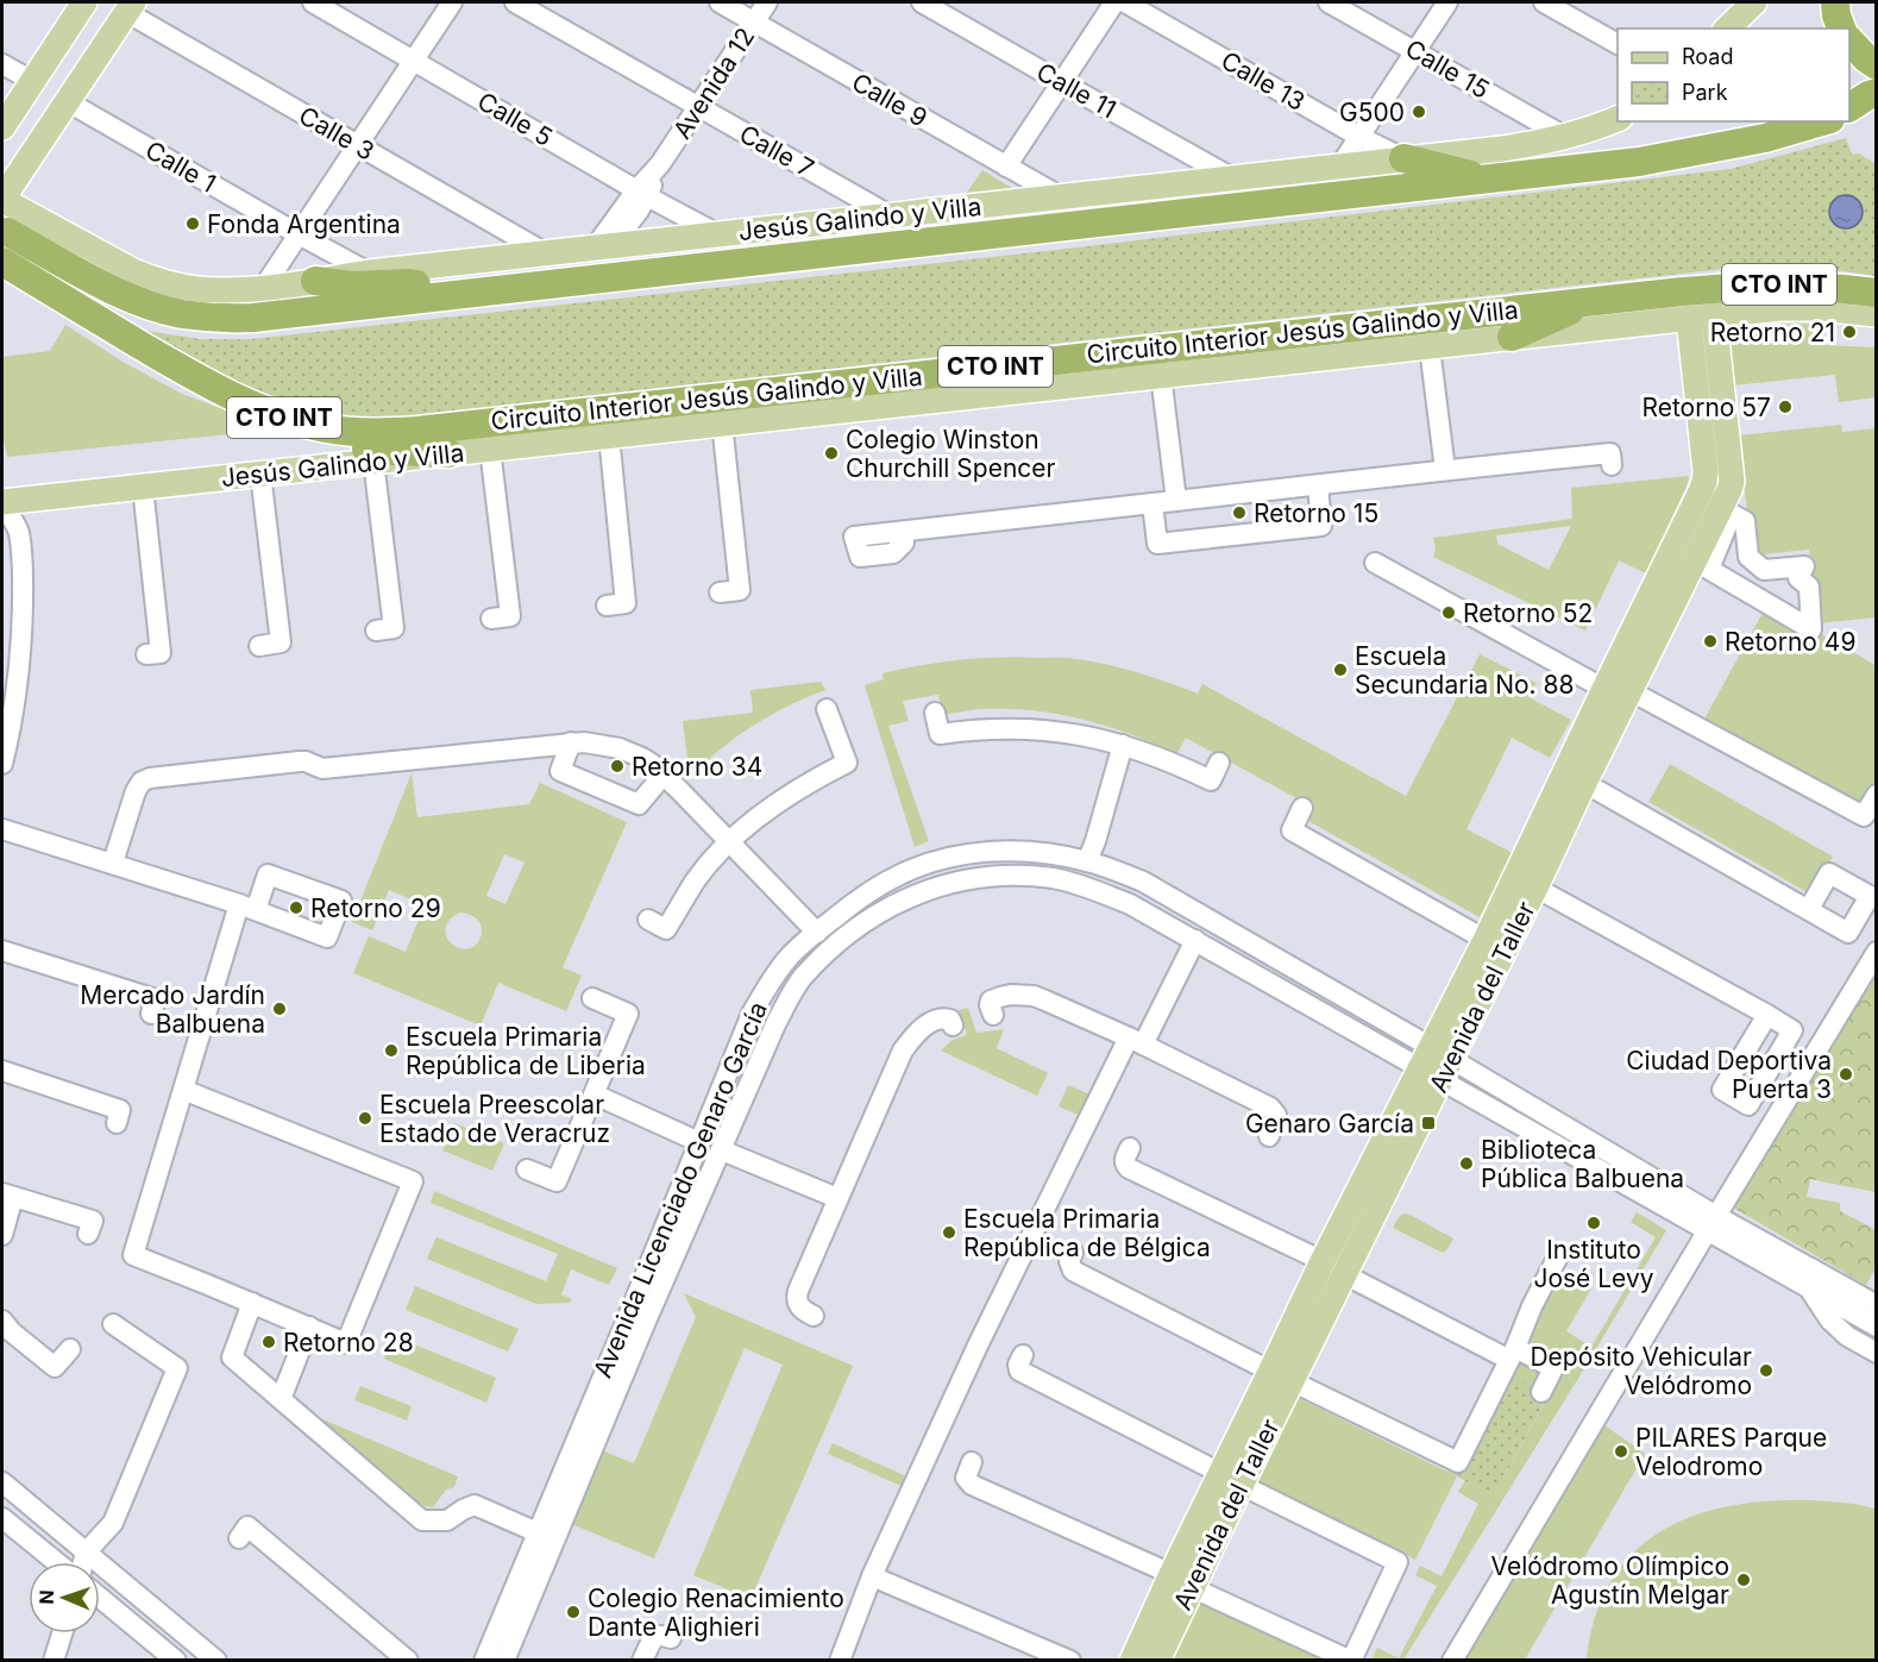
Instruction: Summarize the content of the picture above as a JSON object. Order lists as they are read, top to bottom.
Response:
{
  "streets": {
    "highway": ["CTO INT", "Circuito Interior Jesús Galindo y Villa"],
    "main road": ["Jesús Galindo y Villa", "Avenida del Taller"],
    "street": [
      "Calle 15",
      "Calle 13",
      "Avenida 12",
      "Calle 11",
      "Calle 9",
      "Calle 5",
      "Calle 3",
      "Calle 7",
      "Calle 1",
      "Avenida Licenciado Genaro García"
    ]
  },
  "crossings": [
    ["Calle 15", "Jesús Galindo y Villa"],
    ["Calle 13", "Jesús Galindo y Villa"],
    ["Avenida 12", "Calle 9"],
    ["Avenida 12", "Calle 5"],
    ["Avenida 12", "Calle 7"],
    ["Avenida 12", "Jesús Galindo y Villa"],
    ["Calle 11", "Jesús Galindo y Villa"],
    ["Calle 9", "Jesús Galindo y Villa"],
    ["Calle 5", "Jesús Galindo y Villa"],
    ["Calle 3", "Jesús Galindo y Villa"],
    ["Calle 7", "Jesús Galindo y Villa"],
    ["Calle 1", "Jesús Galindo y Villa"],
    ["Jesús Galindo y Villa", "Avenida del Taller"],
    ["Avenida del Taller", "Avenida Licenciado Genaro García"]
  ],
  "places": {
    "other": [
      "G500",
      "Fonda Argentina",
      "Retorno 21",
      "Retorno 57",
      "Colegio Winston Churchill Spencer",
      "Retorno 15",
      "Retorno 52",
      "Retorno 49",
      "Escuela Secundaria No. 88",
      "Retorno 34",
      "Retorno 29",
      "Mercado Jardín Balbuena",
      "Escuela Primaria República de Liberia",
      "Ciudad Deportiva Puerta 3",
      "Escuela Preescolar Estado de Veracruz",
      "Biblioteca Pública Balbuena",
      "Instituto José Levy",
      "Escuela Primaria República de Bélgica",
      "Retorno 28",
      "Depósito Vehicular Velódromo",
      "PILARES Parque Velodromo",
      "Velódromo Olímpico Agustín Melgar",
      "Colegio Renacimiento Dante Alighieri"
    ],
    "transit": ["Genaro García"]
  },
  "legend": ["Road", "Park"],
  "north": "left"
}
